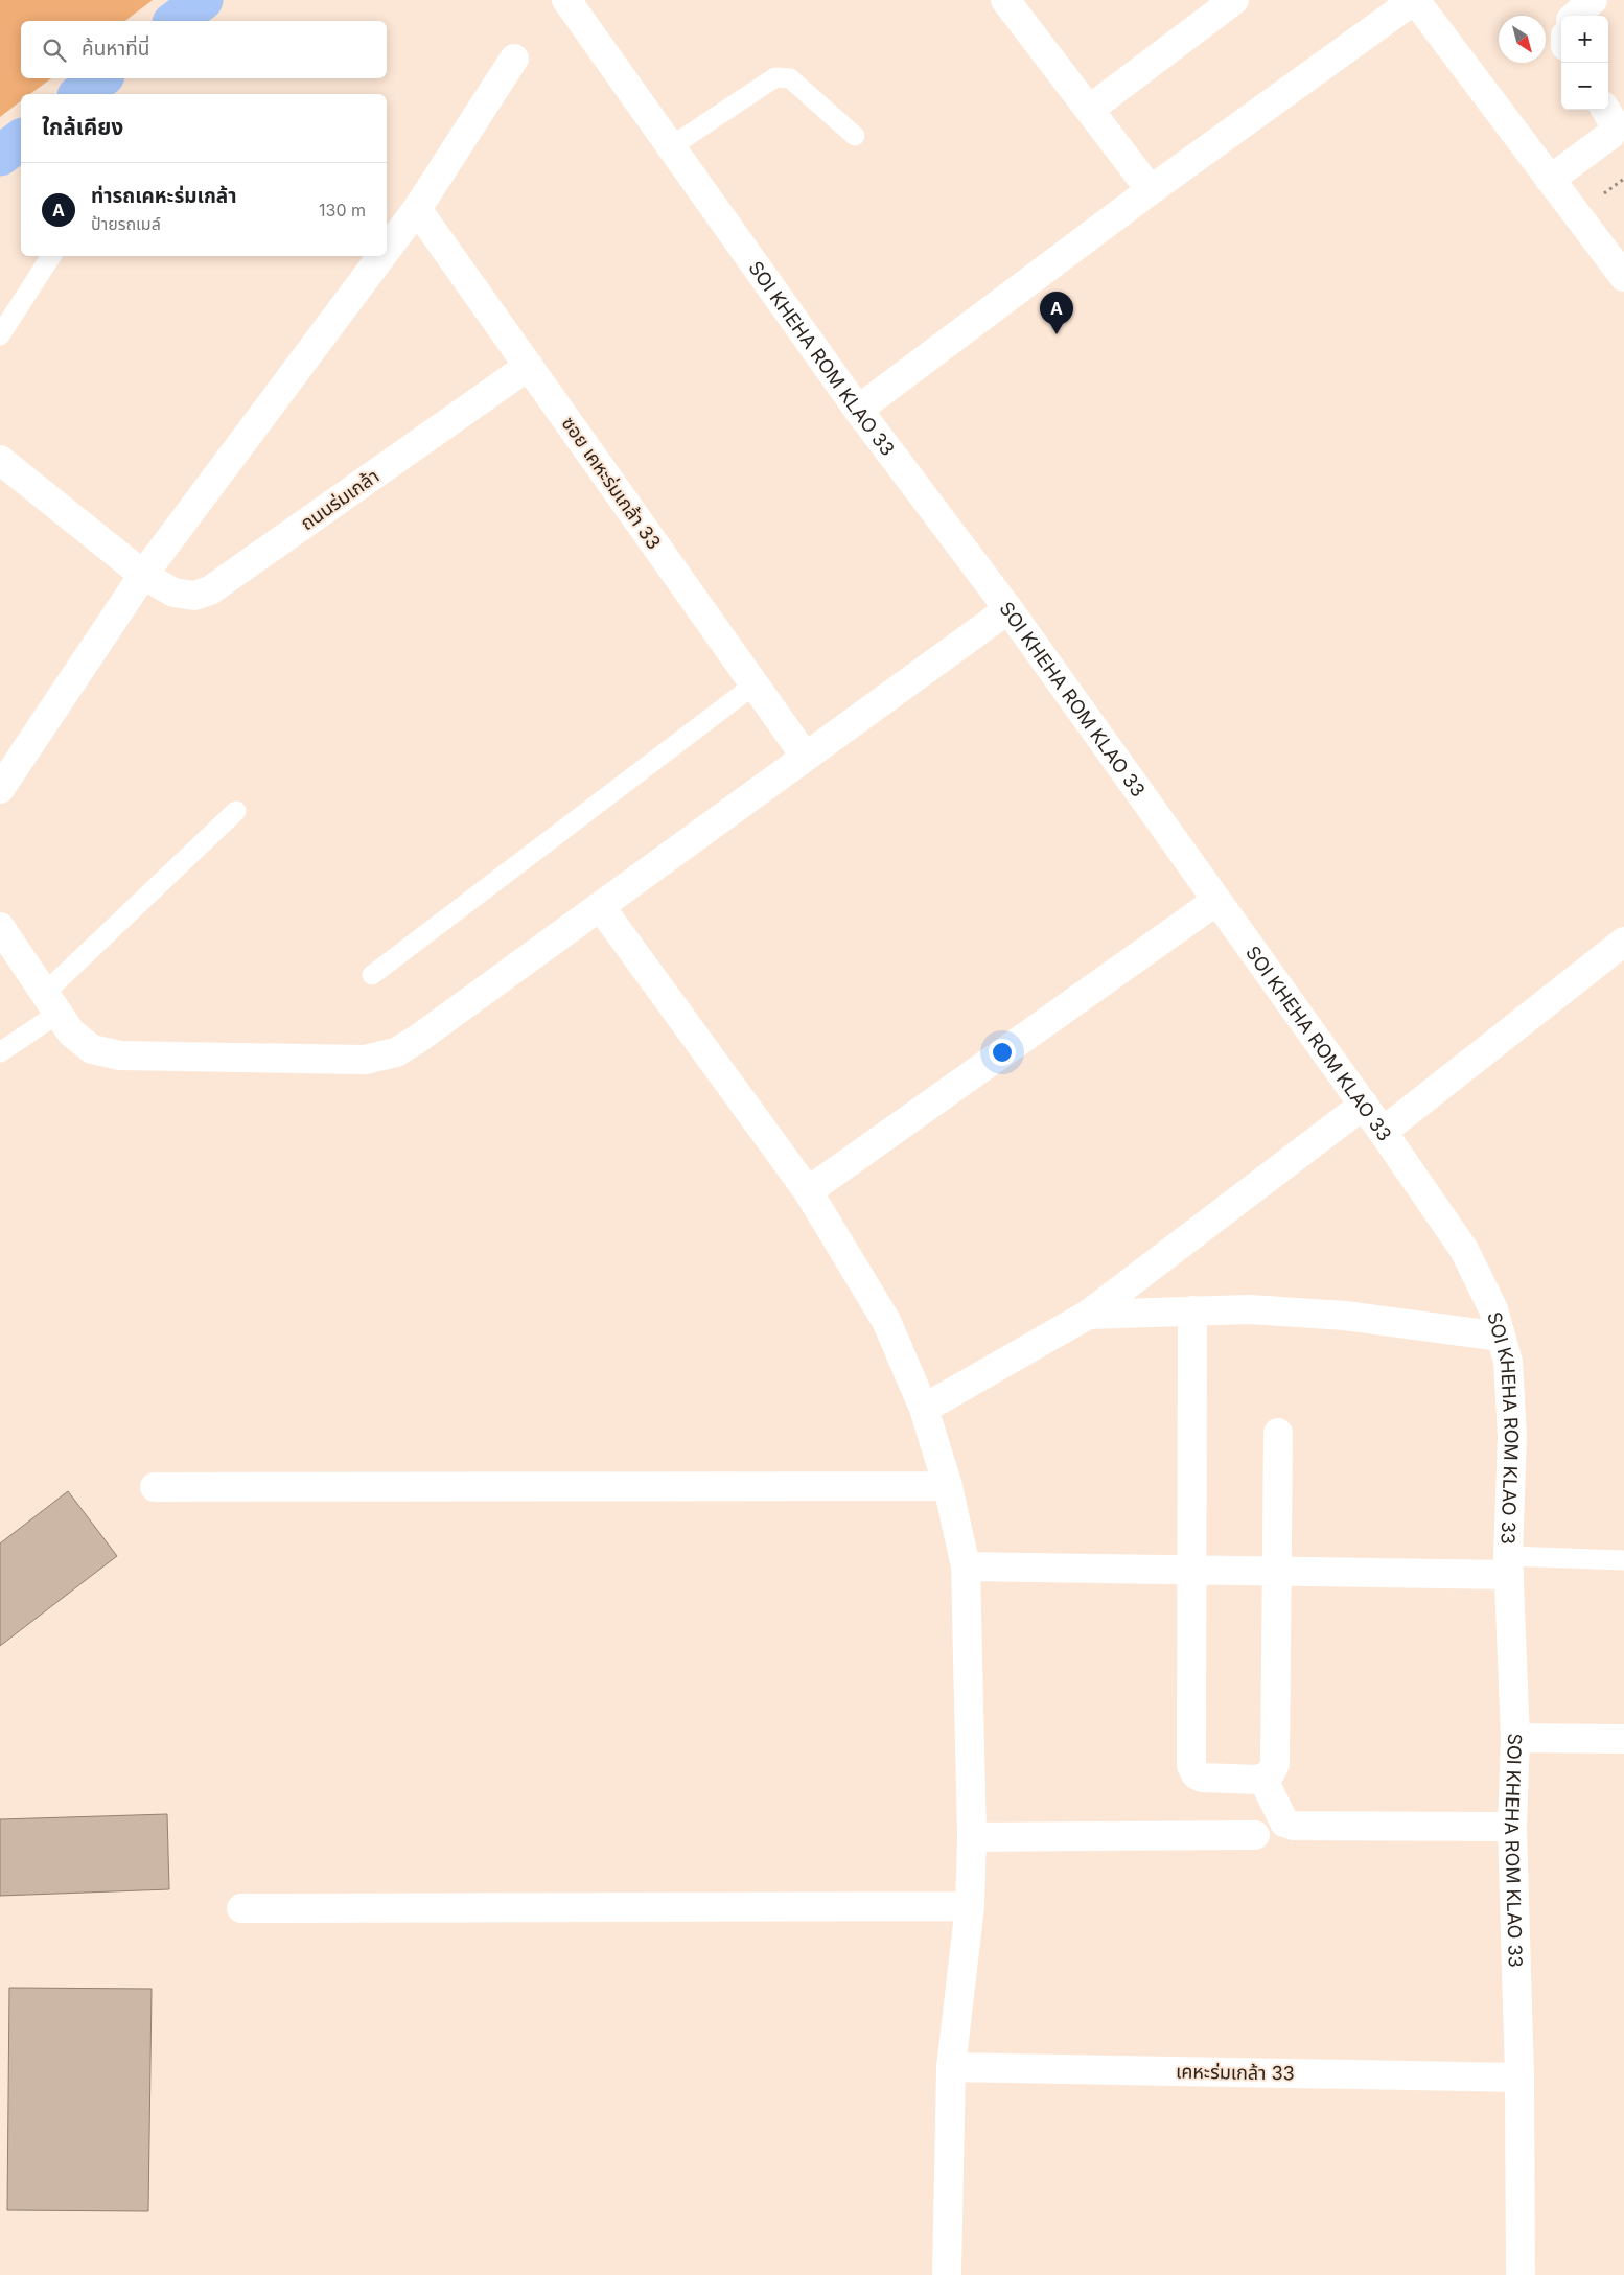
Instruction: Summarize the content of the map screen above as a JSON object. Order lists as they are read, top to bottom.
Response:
{
  "streets": {
    "street": [
      "SOI KHEHA ROM KLAO 33",
      "ซอย เคหะร่มเกล้า 33",
      "ถนนร่มเกล้า",
      "เคหะร่มเกล้า 33"
    ]
  },
  "crossings": [
    ["SOI KHEHA ROM KLAO 33", "เคหะร่มเกล้า 33"],
    ["ซอย เคหะร่มเกล้า 33", "ถนนร่มเกล้า"]
  ],
  "north": "bottom right",
  "page": {
    "map_buttons": ["+", "−"],
    "search": "ค้นหาที่นี่",
    "heading": "ใกล้เคียง",
    "list": [
      {
        "mark": "A",
        "name": "ท่ารถเคหะร่มเกล้า",
        "note": "ป้ายรถเมล์",
        "value": "130 m"
      }
    ],
    "pins": "A"
  }
}
